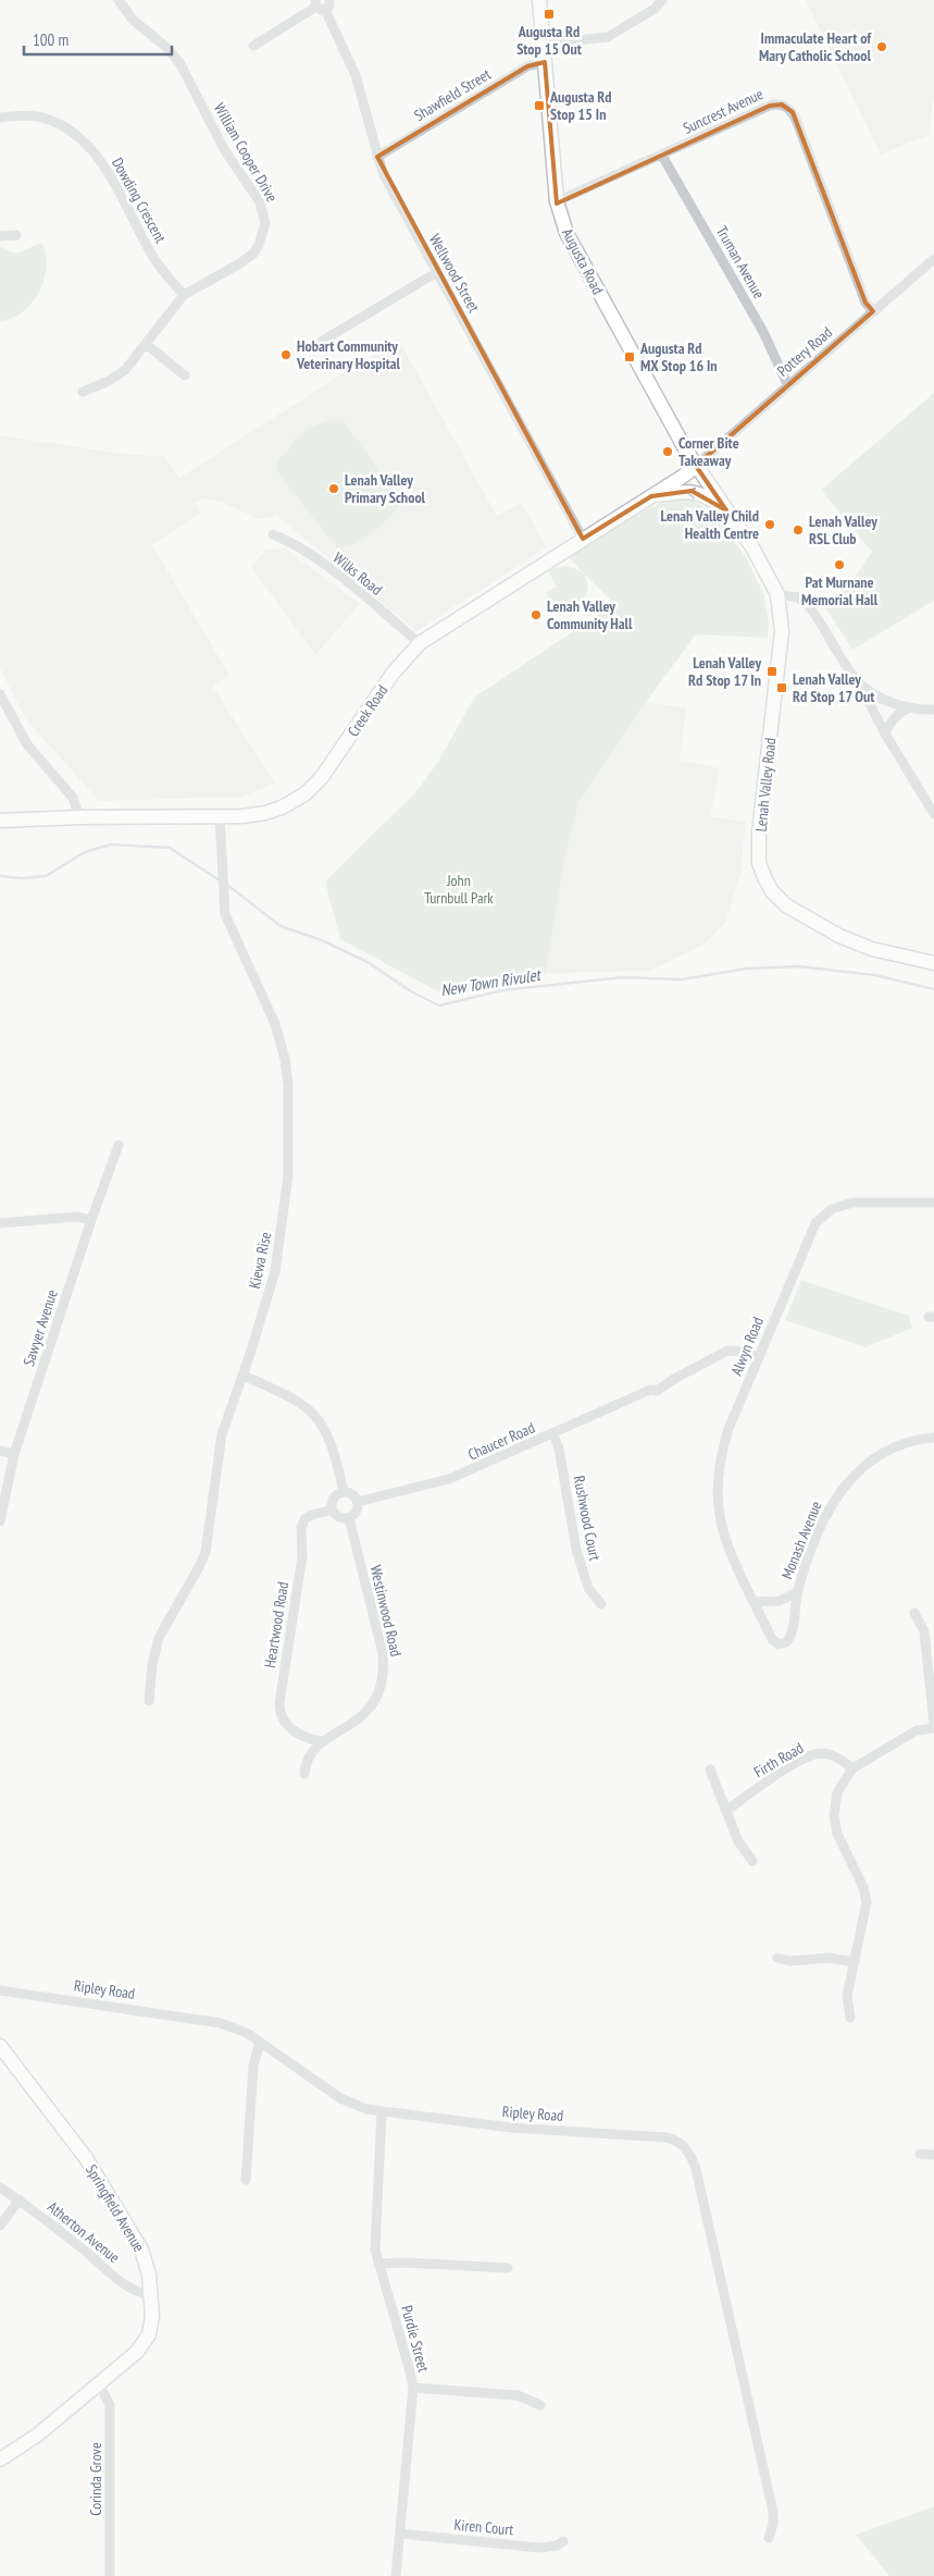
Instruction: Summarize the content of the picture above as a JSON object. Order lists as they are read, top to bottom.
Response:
{
  "streets": {
    "street": [
      "Shawfield Street",
      "Suncrest Avenue",
      "William Cooper Drive",
      "Dowding Crescent",
      "Augusta Road",
      "Truman Avenue",
      "Wellwood Street",
      "Pottery Road",
      "Wilks Road",
      "Creek Road",
      "Lenah Valley Road",
      "Kiewa Rise",
      "Sawyer Avenue",
      "Alwyn Road",
      "Chaucer Road",
      "Rushwood Court",
      "Monash Avenue",
      "Westinwood Road",
      "Heartwood Road",
      "Firth Road",
      "Ripley Road",
      "Springfield Avenue",
      "Atherton Avenue",
      "Purdie Street",
      "Corinda Grove",
      "Kiren Court"
    ]
  },
  "crossings": [
    ["Shawfield Street", "Augusta Road"],
    ["Shawfield Street", "Wellwood Street"],
    ["Suncrest Avenue", "Augusta Road"],
    ["Suncrest Avenue", "Truman Avenue"],
    ["Suncrest Avenue", "Pottery Road"],
    ["William Cooper Drive", "Dowding Crescent"],
    ["Augusta Road", "Pottery Road"],
    ["Augusta Road", "Creek Road"],
    ["Augusta Road", "Lenah Valley Road"],
    ["Truman Avenue", "Pottery Road"],
    ["Wellwood Street", "Creek Road"],
    ["Pottery Road", "Creek Road"],
    ["Pottery Road", "Lenah Valley Road"],
    ["Wilks Road", "Creek Road"],
    ["Creek Road", "Lenah Valley Road"],
    ["Creek Road", "Kiewa Rise"],
    ["Alwyn Road", "Chaucer Road"],
    ["Alwyn Road", "Monash Avenue"],
    ["Chaucer Road", "Rushwood Court"],
    ["Chaucer Road", "Westinwood Road"],
    ["Chaucer Road", "Heartwood Road"],
    ["Westinwood Road", "Heartwood Road"],
    ["Ripley Road", "Purdie Street"],
    ["Springfield Avenue", "Atherton Avenue"],
    ["Springfield Avenue", "Corinda Grove"],
    ["Purdie Street", "Kiren Court"]
  ],
  "water": ["New Town Rivulet"],
  "parks": ["John Turnbull Park"],
  "places": {
    "transit": [
      "Augusta Rd Stop 15 Out",
      "Augusta Rd Stop 15 In",
      "Augusta Rd MX Stop 16 In",
      "Lenah Valley Rd Stop 17 In",
      "Lenah Valley Rd Stop 17 Out"
    ],
    "other": [
      "Immaculate Heart of Mary Catholic School",
      "Hobart Community Veterinary Hospital",
      "Corner Bite Takeaway",
      "Lenah Valley Primary School",
      "Lenah Valley Child Health Centre",
      "Lenah Valley RSL Club",
      "Pat Murnane Memorial Hall",
      "Lenah Valley Community Hall"
    ]
  },
  "scale_bar": "100 m"
}
